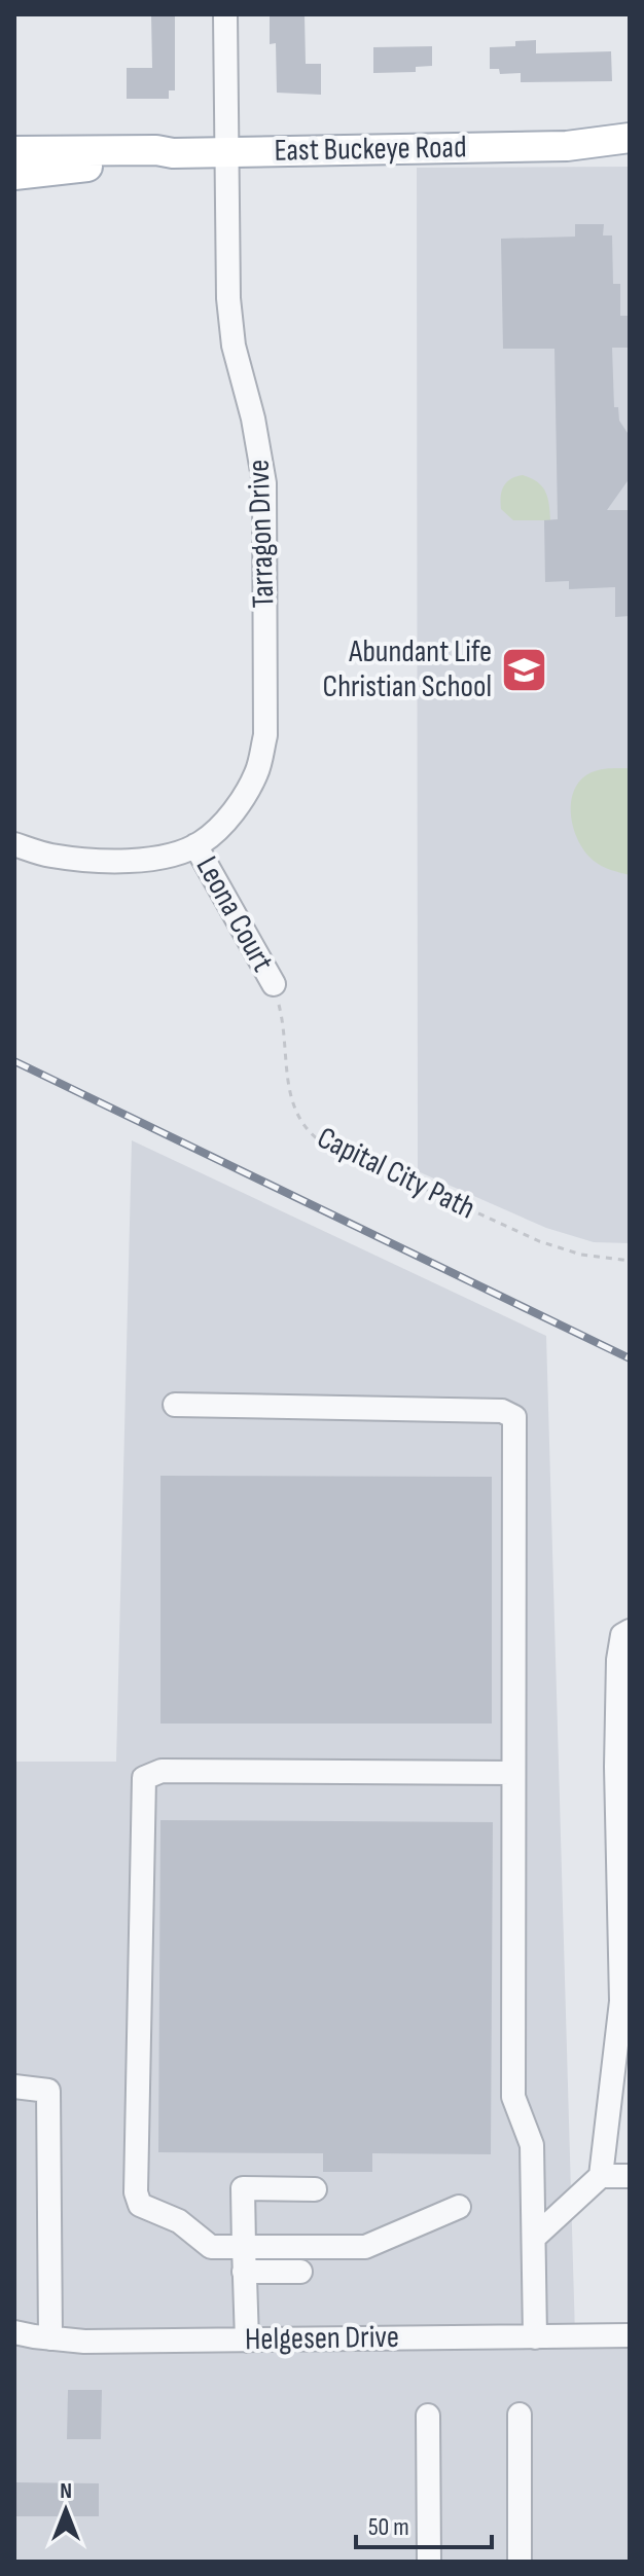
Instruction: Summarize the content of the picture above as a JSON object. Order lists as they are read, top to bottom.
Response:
{
  "streets": {
    "main road": ["East Buckeye Road"],
    "street": ["Tarragon Drive", "Leona Court", "Helgesen Drive"],
    "path": ["Capital City Path"]
  },
  "crossings": [
    ["East Buckeye Road", "Tarragon Drive"],
    ["Tarragon Drive", "Leona Court"],
    ["Leona Court", "Capital City Path"]
  ],
  "places": {
    "school or university": ["Abundant Life Christian School"]
  },
  "scale_bar": "50 m",
  "north": "top"
}
